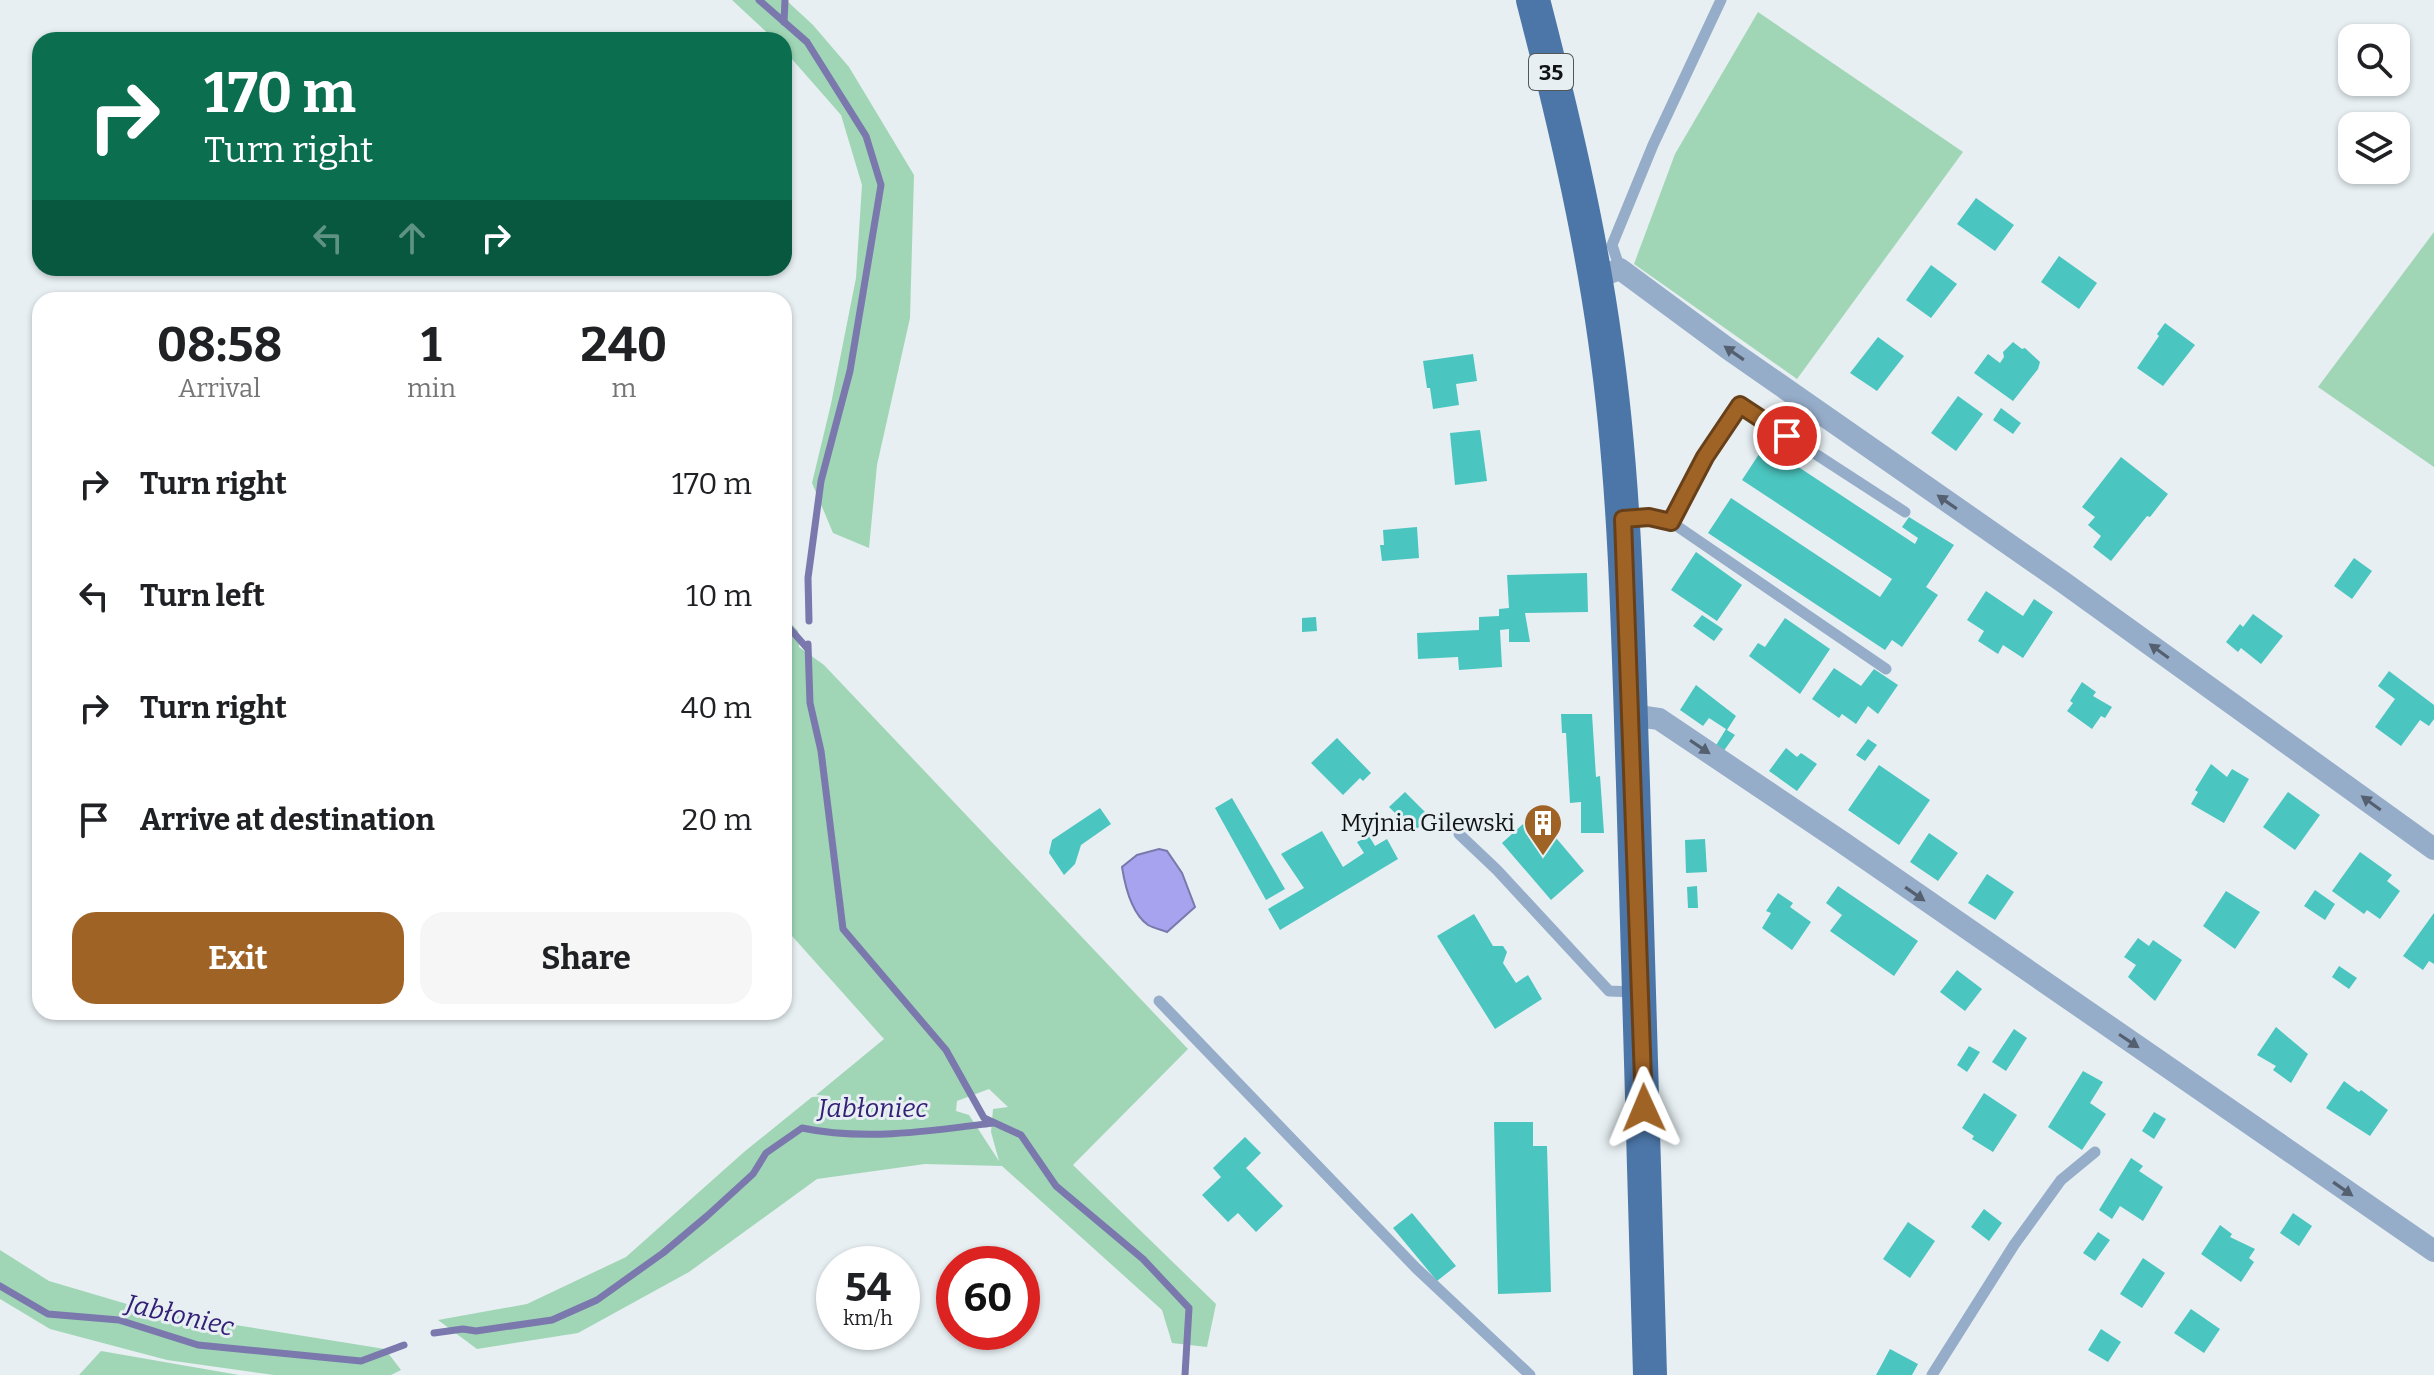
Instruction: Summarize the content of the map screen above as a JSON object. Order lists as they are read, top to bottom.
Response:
{
  "streets": {
    "main road": ["35"]
  },
  "water": ["Jabłoniec"],
  "places": {
    "building": ["Myjnia Gilewski"]
  },
  "page": {
    "turn": ["170 m", "Turn right"],
    "eta": [
      "08:58",
      "Arrival",
      "1",
      "min",
      "240",
      "m"
    ],
    "list": [
      {
        "name": "Turn right",
        "value": "170 m"
      },
      {
        "name": "Turn left",
        "value": "10 m"
      },
      {
        "name": "Turn right",
        "value": "40 m"
      },
      {
        "name": "Arrive at destination",
        "value": "20 m"
      }
    ],
    "buttons": ["Exit", "Share"],
    "speed": "54 km/h",
    "limit": "60"
  }
}
